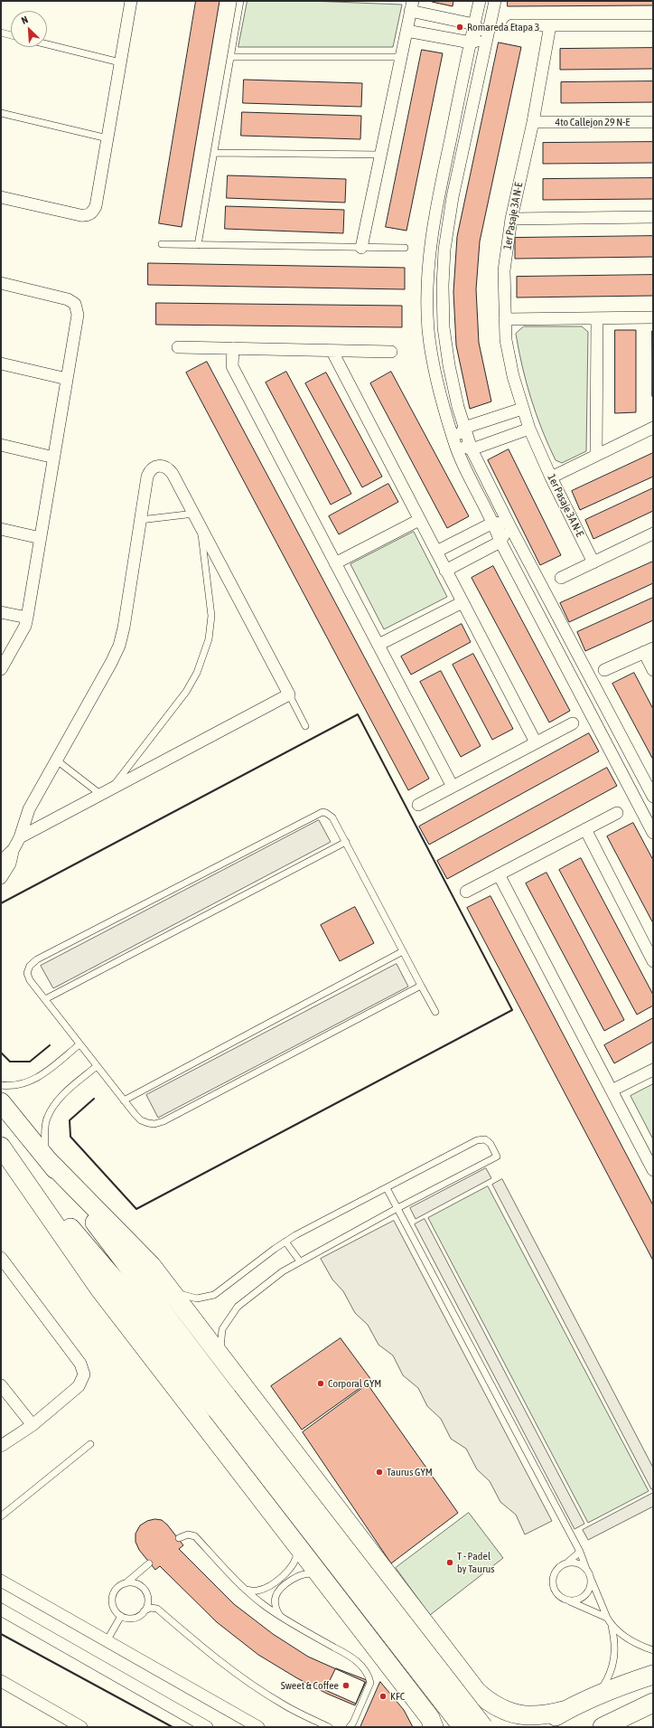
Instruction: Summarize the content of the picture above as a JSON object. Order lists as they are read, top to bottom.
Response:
{
  "streets": {
    "street": ["4to Callejon 29 N-E", "1er Pasaje 3A N-E"]
  },
  "crossings": [
    ["4to Callejon 29 N-E", "1er Pasaje 3A N-E"]
  ],
  "places": [
    "Romareda Etapa 3",
    "Corporal GYM",
    "Taurus GYM",
    "T - Padel by Taurus",
    "Sweet & Coffee",
    "KFC"
  ],
  "north": "top left"
}
